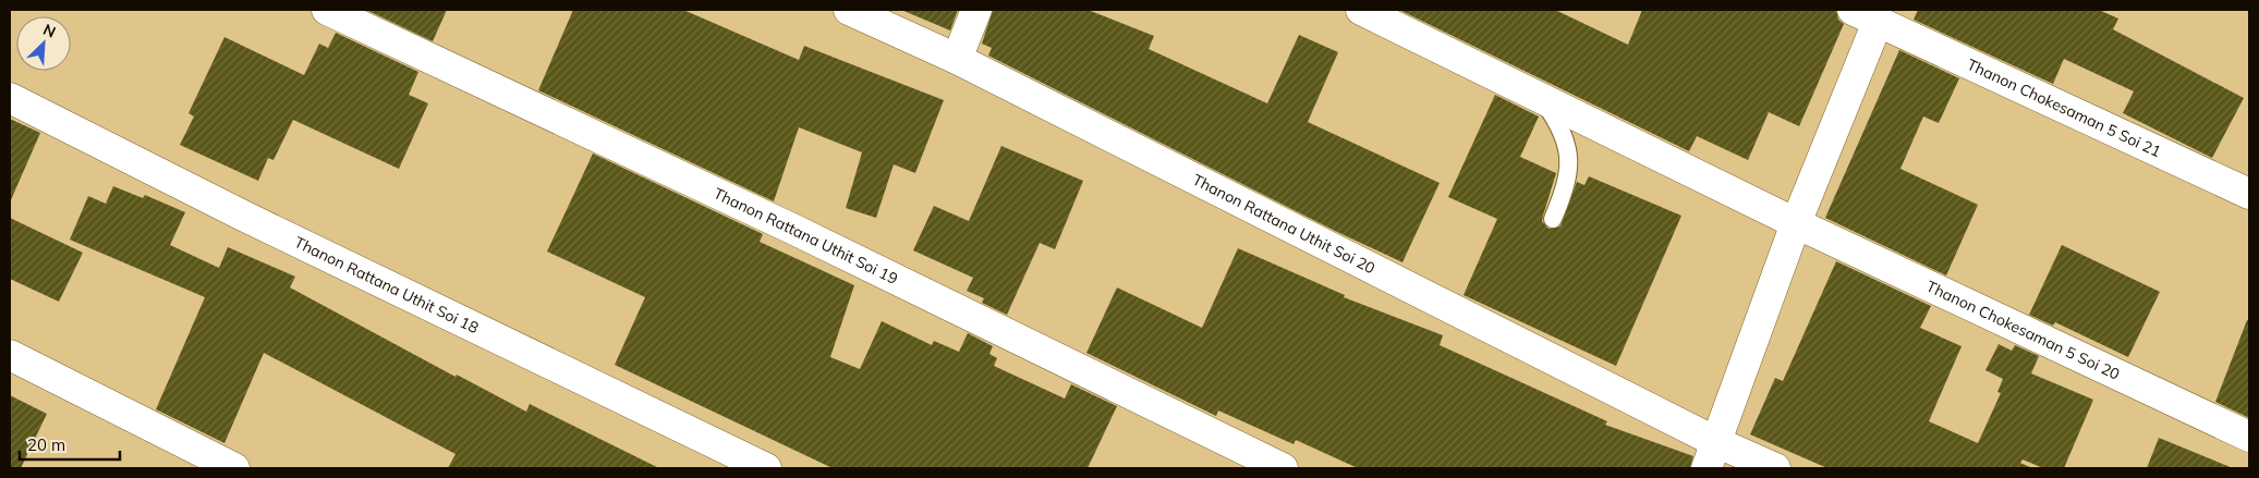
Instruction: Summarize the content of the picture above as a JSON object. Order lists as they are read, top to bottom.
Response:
{
  "streets": {
    "street": [
      "Thanon Chokesaman 5 Soi 21",
      "Thanon Rattana Uthit Soi 20",
      "Thanon Rattana Uthit Soi 19",
      "Thanon Rattana Uthit Soi 18",
      "Thanon Chokesaman 5 Soi 20"
    ]
  },
  "scale_bar": "20 m",
  "north": "top right"
}
